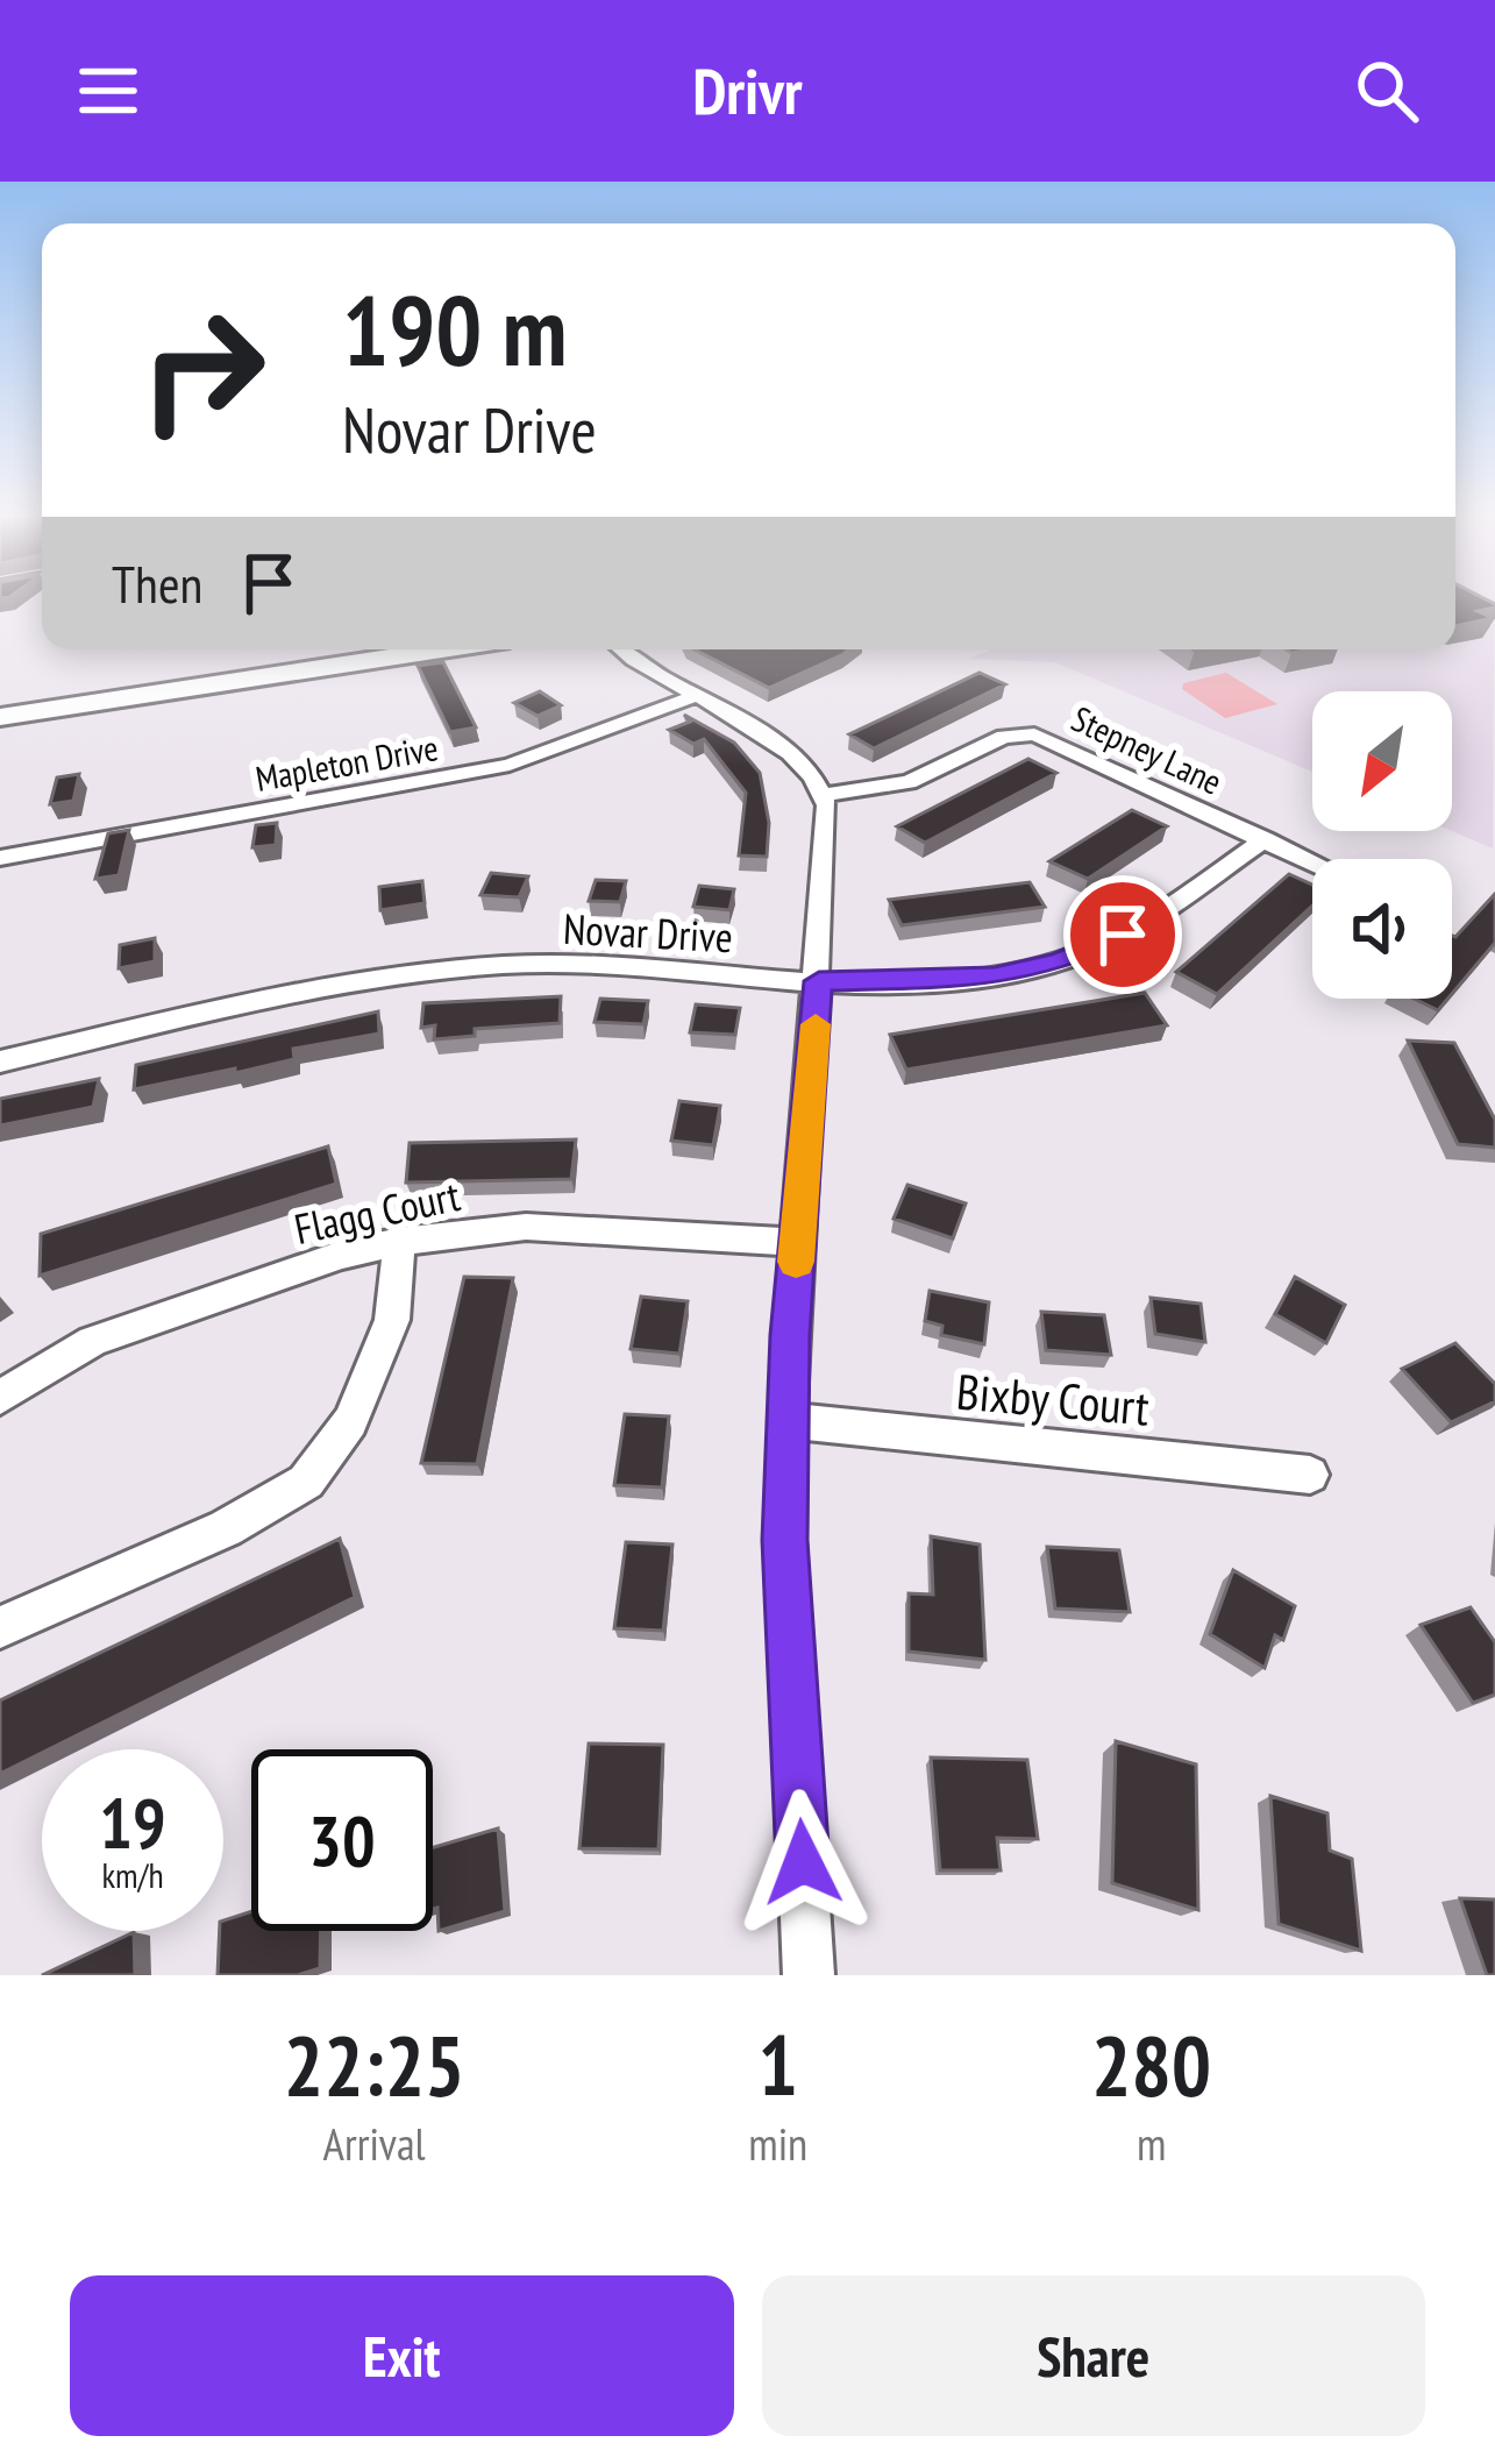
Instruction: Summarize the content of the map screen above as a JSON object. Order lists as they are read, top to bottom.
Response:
{
  "streets": {
    "street": [
      "Stepney Lane",
      "Mapleton Drive",
      "Novar Drive",
      "Flagg Court",
      "Bixby Court"
    ]
  },
  "crossings": [
    ["Stepney Lane", "Novar Drive"]
  ],
  "north": "bottom left",
  "page": {
    "header": "Drivr",
    "turn": ["190 m", "Novar Drive"],
    "then": "Then",
    "speed": "19 km/h",
    "limit": "30",
    "eta": [
      "22:25",
      "Arrival",
      "1",
      "min",
      "280",
      "m"
    ],
    "buttons": ["Exit", "Share"]
  }
}
